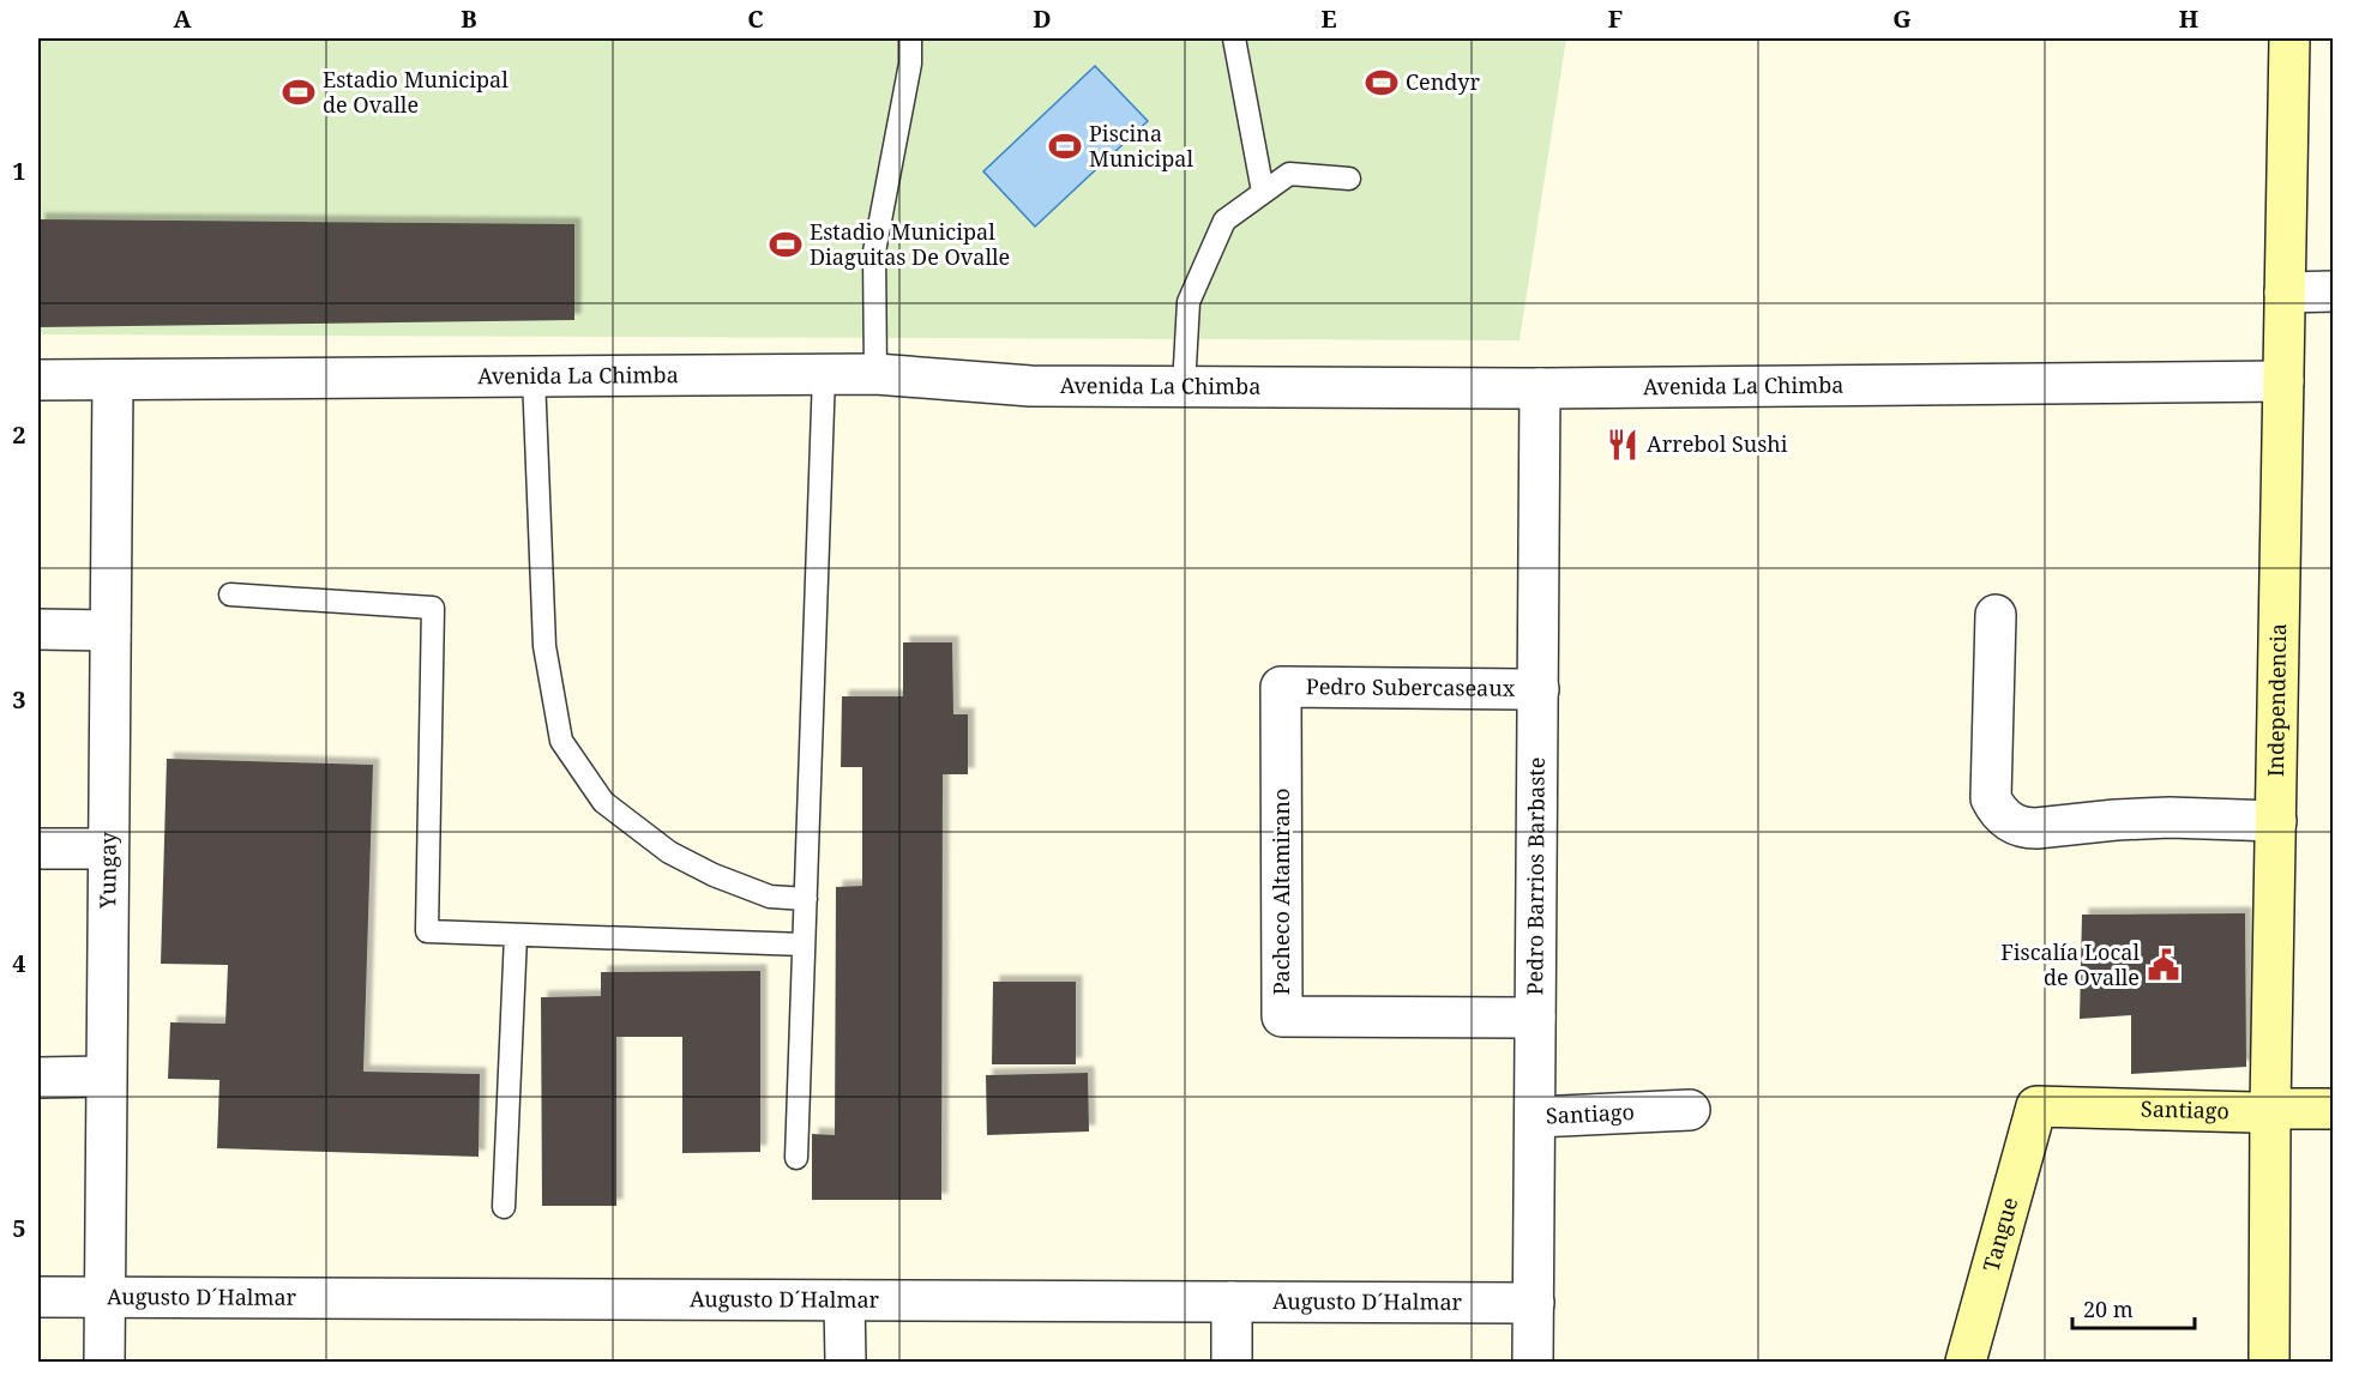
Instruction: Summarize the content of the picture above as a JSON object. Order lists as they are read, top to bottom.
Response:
{
  "streets": {
    "main road": ["Independencia", "Santiago", "Tangue"],
    "street": [
      "Avenida La Chimba",
      "Pedro Subercaseaux",
      "Yungay",
      "Pedro Barrios Barbaste",
      "Pacheco Altamirano",
      "Augusto D´Halmar"
    ]
  },
  "crossings": [
    ["Avenida La Chimba", "Independencia"],
    ["Avenida La Chimba", "Yungay"],
    ["Avenida La Chimba", "Pedro Barrios Barbaste"],
    ["Pedro Subercaseaux", "Pedro Barrios Barbaste"],
    ["Pedro Subercaseaux", "Pacheco Altamirano"],
    ["Independencia", "Santiago"],
    ["Yungay", "Augusto D´Halmar"],
    ["Pedro Barrios Barbaste", "Pacheco Altamirano"],
    ["Pedro Barrios Barbaste", "Santiago"],
    ["Pedro Barrios Barbaste", "Augusto D´Halmar"],
    ["Santiago", "Tangue"]
  ],
  "places": {
    "sports": [
      "Cendyr",
      "Estadio Municipal de Ovalle",
      "Piscina Municipal",
      "Estadio Municipal Diaguitas De Ovalle"
    ],
    "restaurant": ["Arrebol Sushi"],
    "public building": ["Fiscalía Local de Ovalle"]
  },
  "scale_bar": "20 m",
  "grid": {
    "columns": [
      "A",
      "B",
      "C",
      "D",
      "E",
      "F",
      "G",
      "H"
    ],
    "rows": [
      "1",
      "2",
      "3",
      "4",
      "5"
    ]
  }
}
